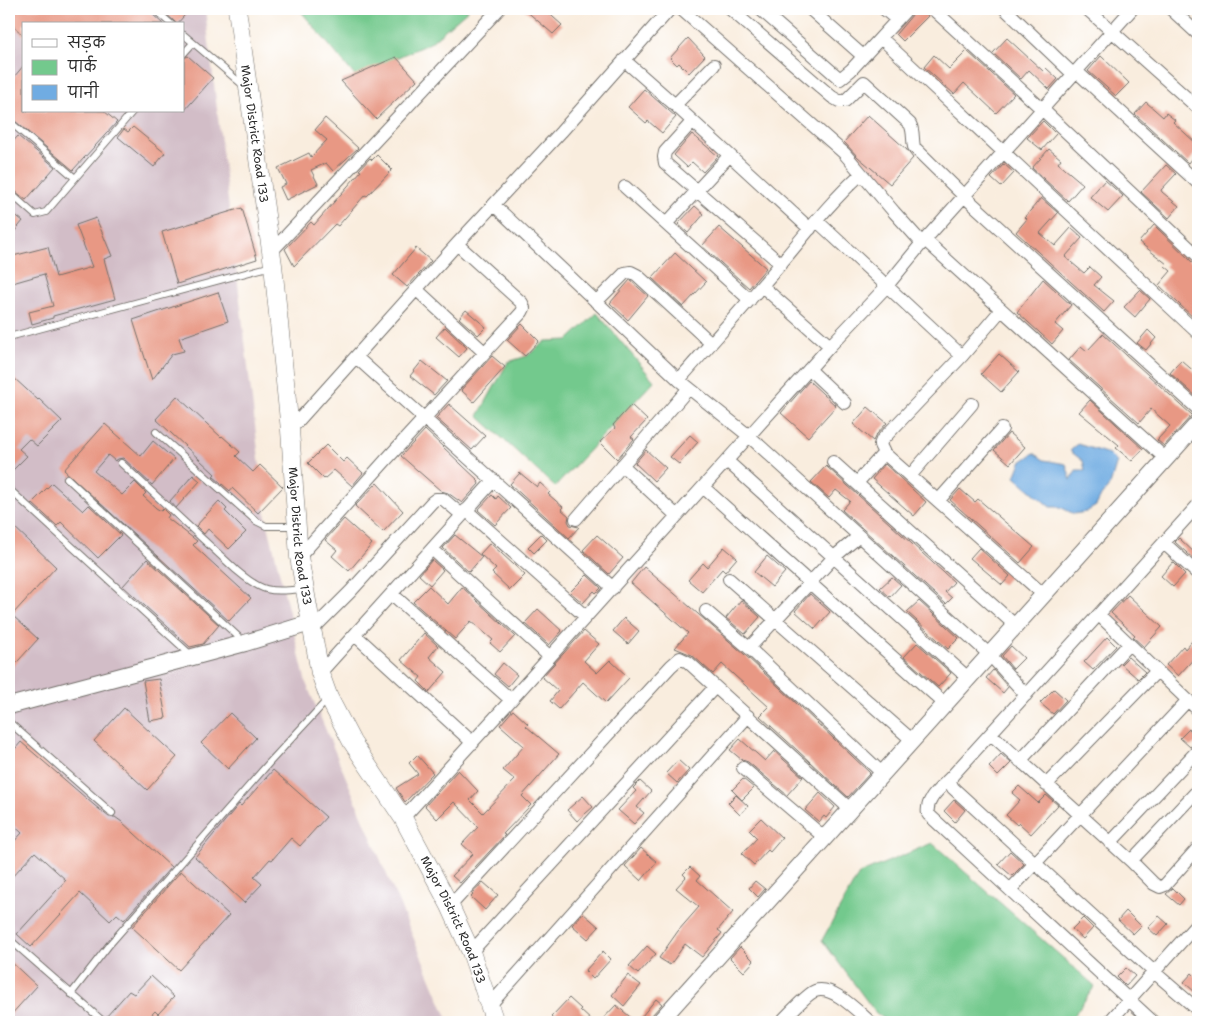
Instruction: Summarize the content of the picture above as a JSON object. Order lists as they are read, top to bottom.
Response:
{
  "streets": {
    "main road": ["Major District Road 133"]
  },
  "legend": ["सड़क", "पार्क", "पानी"]
}
